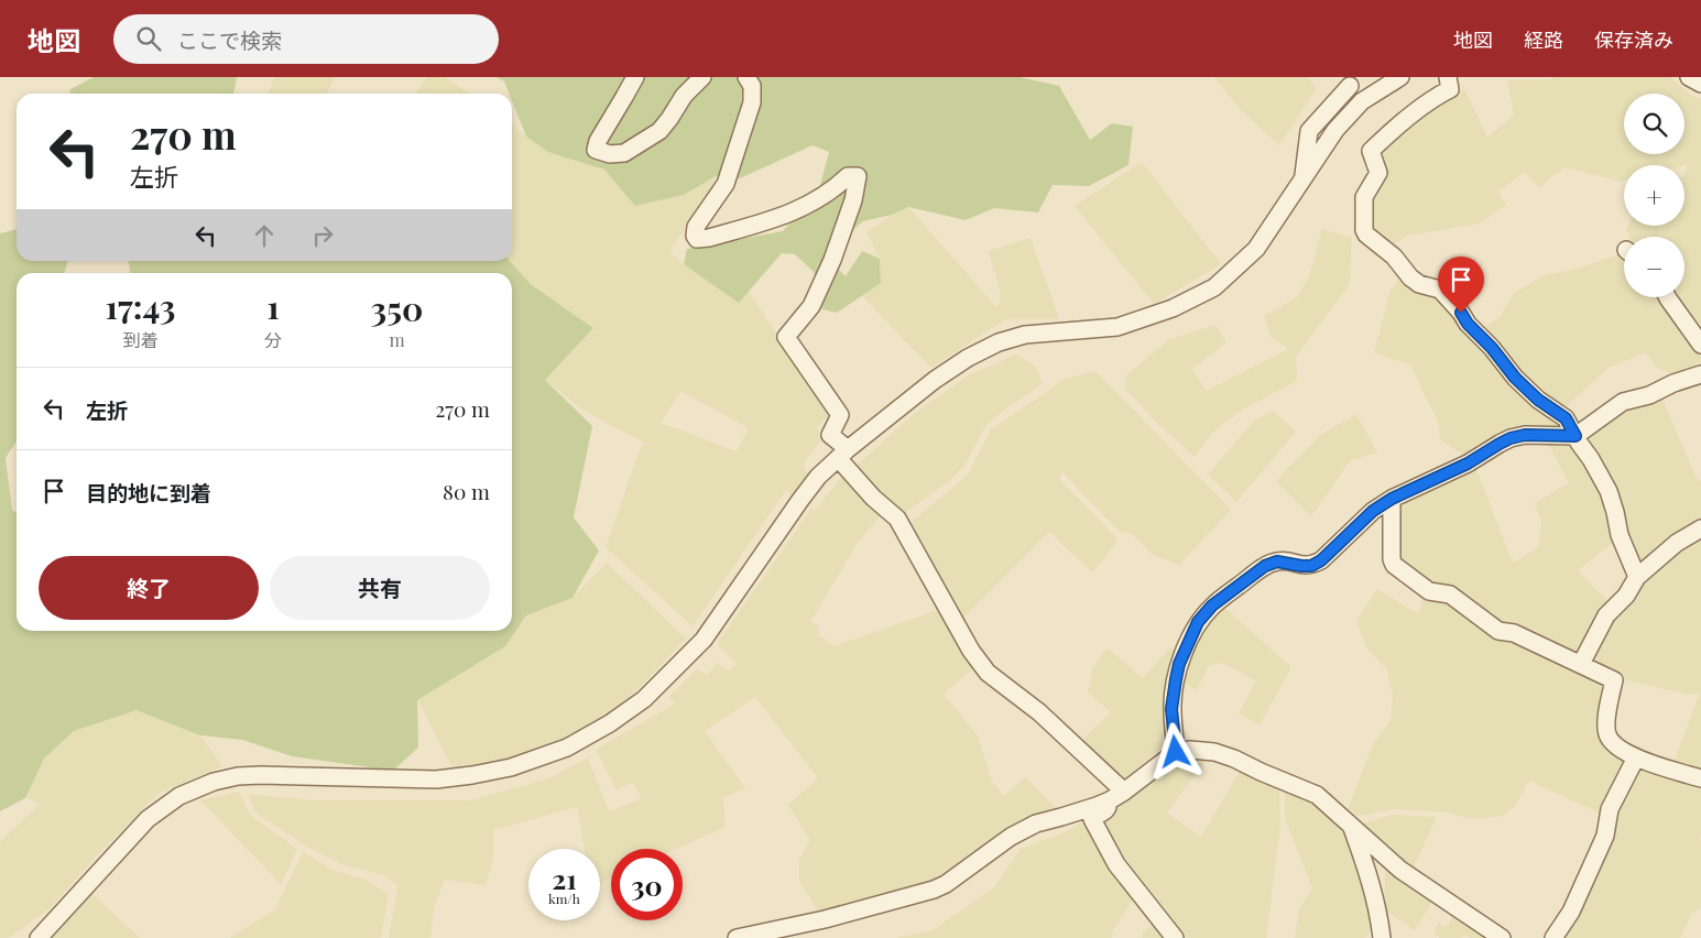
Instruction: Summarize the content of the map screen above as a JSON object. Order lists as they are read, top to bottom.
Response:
{
  "page": {
    "header": "地図",
    "search": "ここで検索",
    "nav": ["地図", "経路", "保存済み"],
    "map_buttons": ["+", "−"],
    "turn": ["270 m", "左折"],
    "eta": [
      "17:43",
      "到着",
      "1",
      "分",
      "350",
      "m"
    ],
    "list": [
      {
        "name": "左折",
        "value": "270 m"
      },
      {
        "name": "目的地に到着",
        "value": "80 m"
      }
    ],
    "buttons": ["終了", "共有"],
    "speed": "21 km/h",
    "limit": "30"
  }
}
